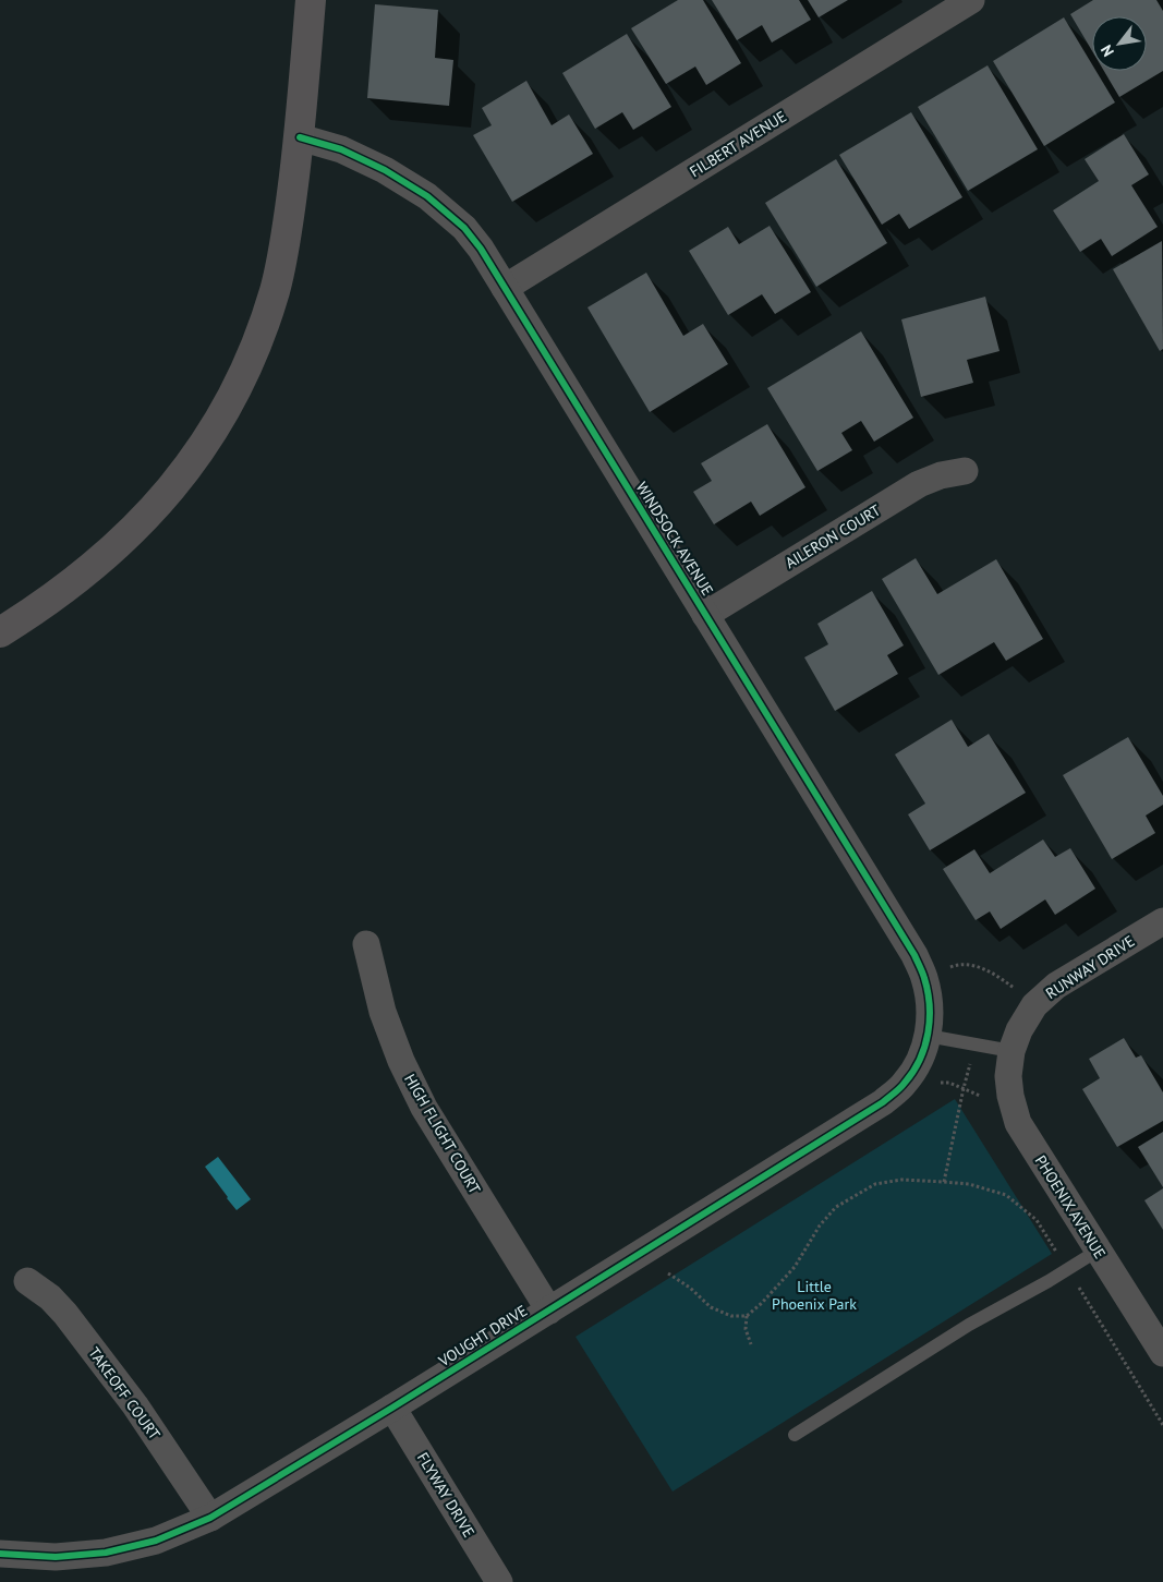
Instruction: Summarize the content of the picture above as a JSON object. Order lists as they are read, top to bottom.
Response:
{
  "streets": {
    "street": [
      "FILBERT AVENUE",
      "AILERON COURT",
      "WINDSOCK AVENUE",
      "RUNWAY DRIVE",
      "HIGH FLIGHT COURT",
      "PHOENIX AVENUE",
      "VOUGHT DRIVE",
      "TAKEOFF COURT",
      "FLYWAY DRIVE"
    ]
  },
  "crossings": [
    ["FILBERT AVENUE", "WINDSOCK AVENUE"],
    ["AILERON COURT", "WINDSOCK AVENUE"],
    ["WINDSOCK AVENUE", "VOUGHT DRIVE"],
    ["RUNWAY DRIVE", "PHOENIX AVENUE"],
    ["HIGH FLIGHT COURT", "VOUGHT DRIVE"],
    ["VOUGHT DRIVE", "TAKEOFF COURT"],
    ["VOUGHT DRIVE", "FLYWAY DRIVE"]
  ],
  "parks": ["Little Phoenix Park"],
  "north": "bottom left"
}
